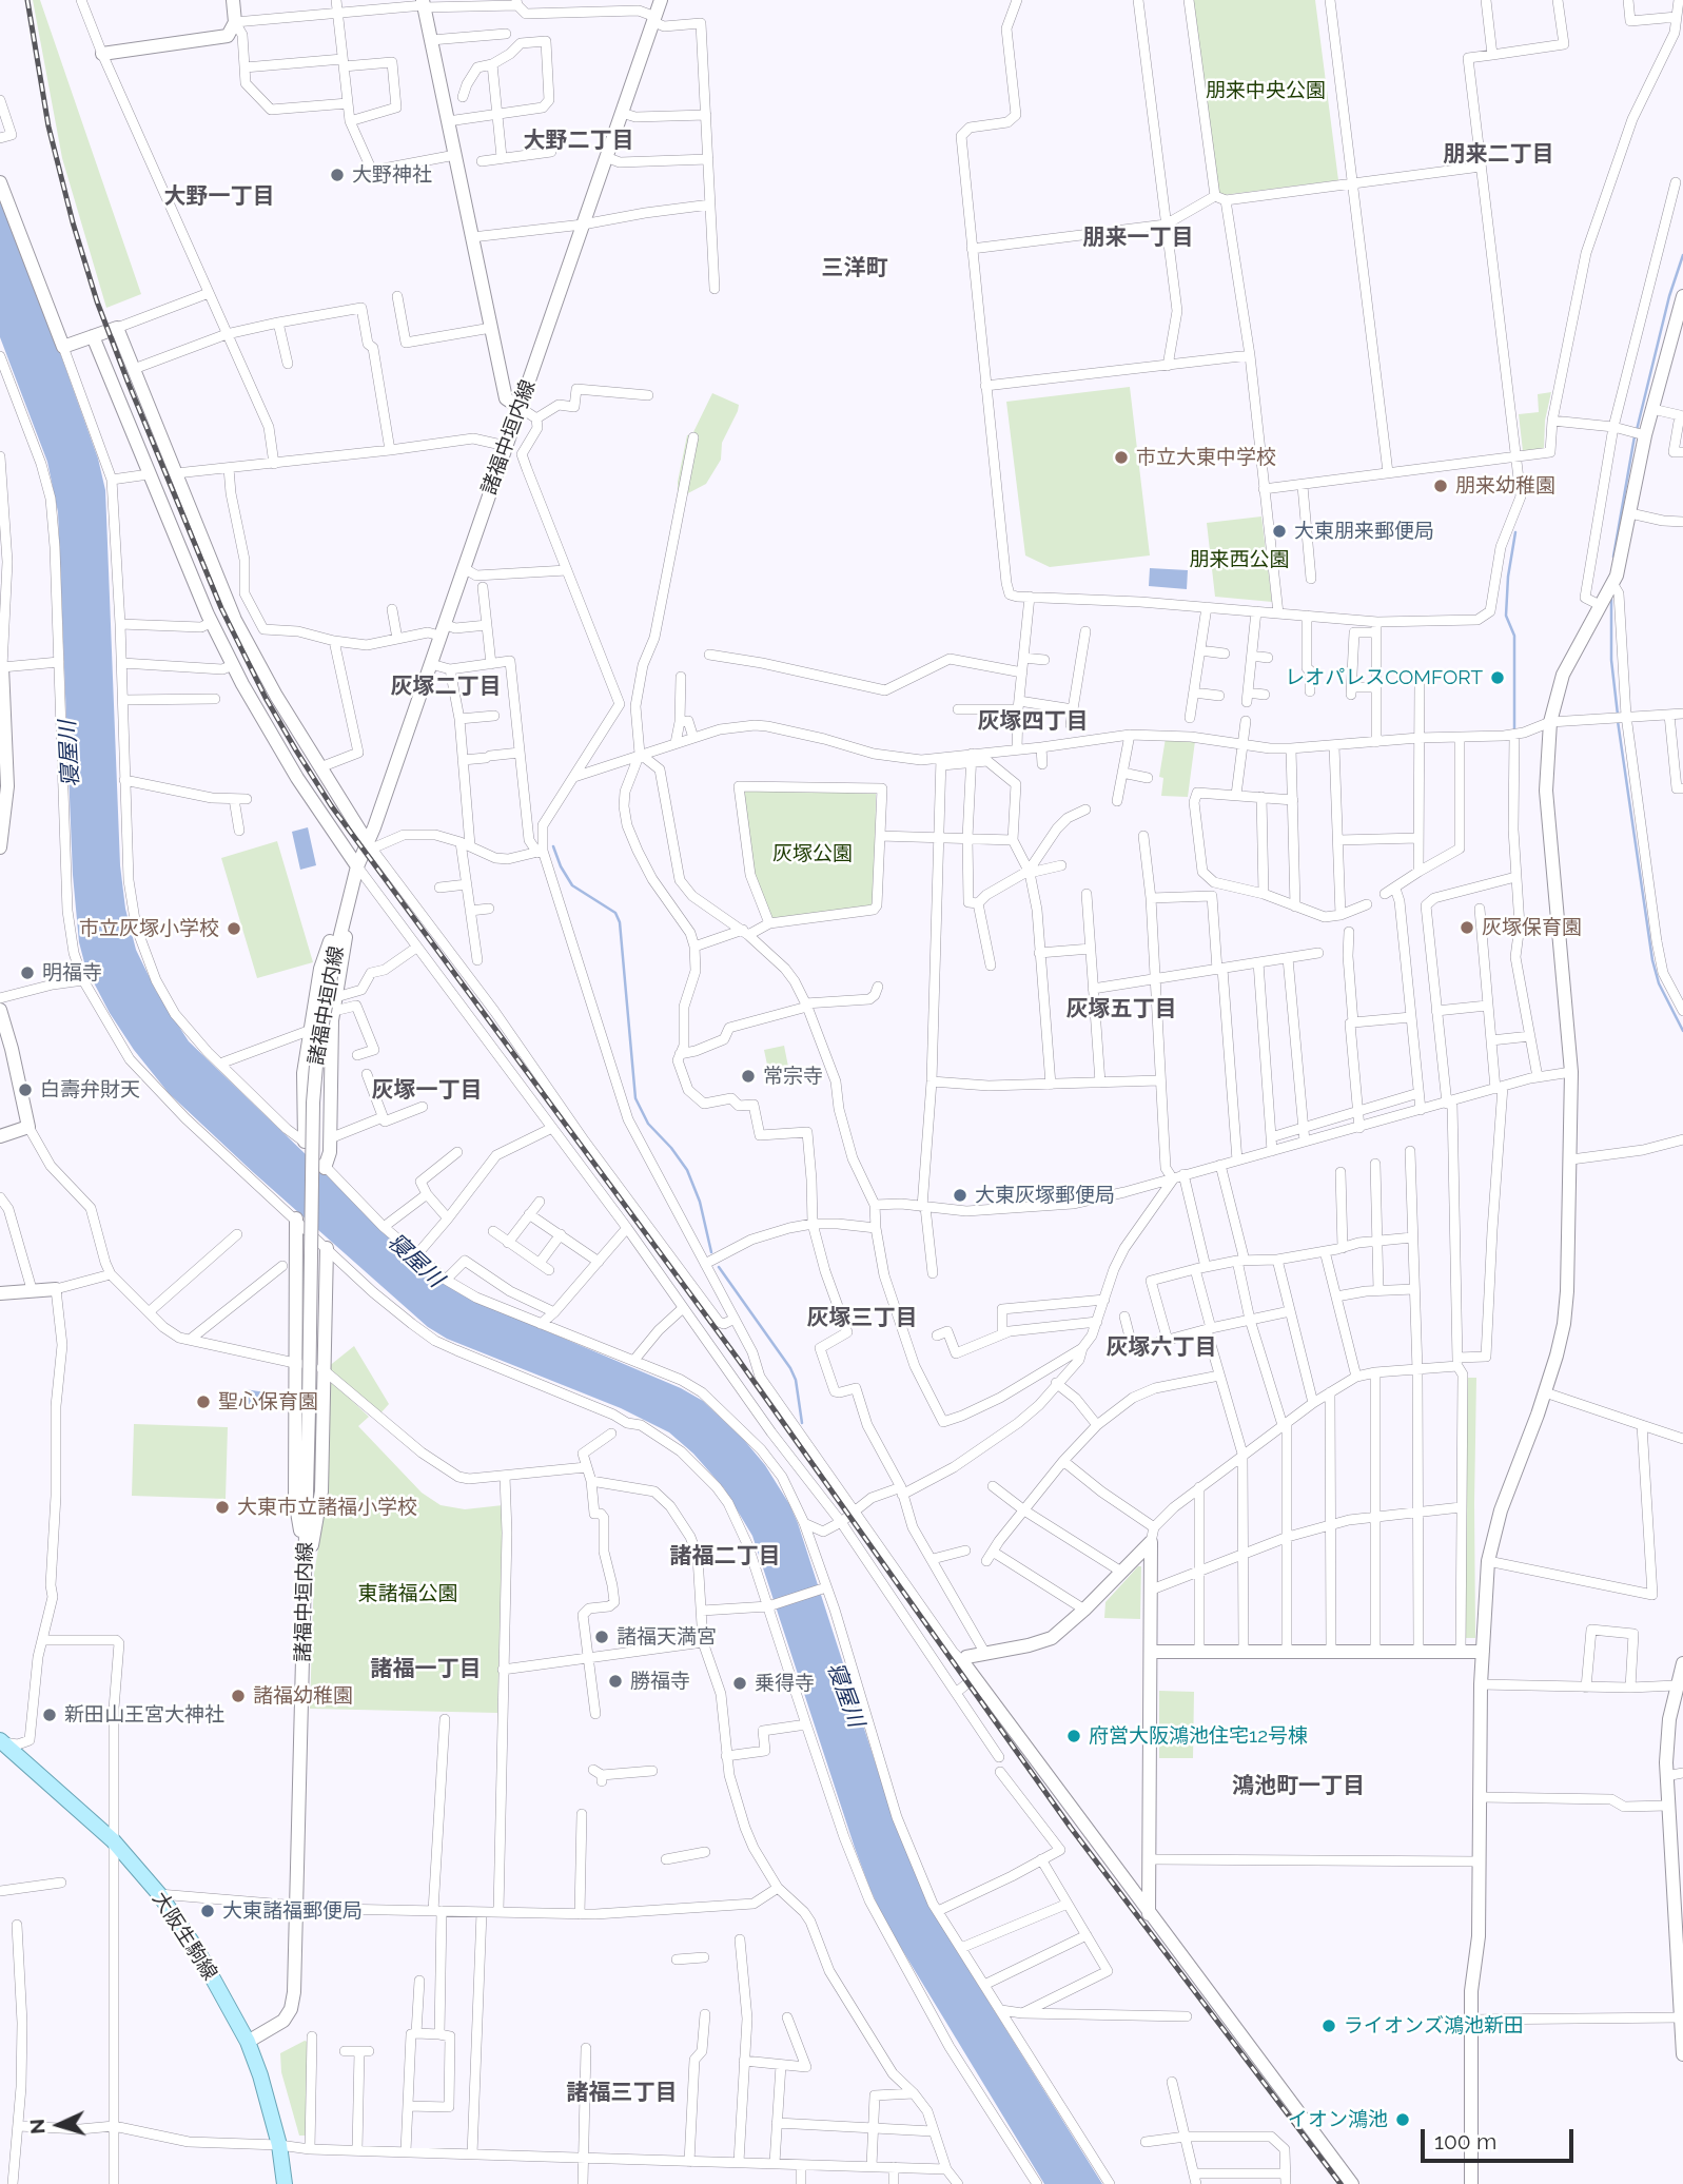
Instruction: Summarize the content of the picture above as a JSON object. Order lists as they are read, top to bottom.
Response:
{
  "streets": {
    "main road": ["大阪生駒線"],
    "street": ["諸福中垣内線"]
  },
  "crossings": [
    ["諸福中垣内線", "大阪生駒線"]
  ],
  "districts": [
    "大野二丁目",
    "朋来二丁目",
    "大野一丁目",
    "朋来一丁目",
    "三洋町",
    "灰塚二丁目",
    "灰塚四丁目",
    "灰塚五丁目",
    "灰塚一丁目",
    "灰塚三丁目",
    "灰塚六丁目",
    "諸福二丁目",
    "諸福一丁目",
    "鴻池町一丁目",
    "諸福三丁目"
  ],
  "water": ["寝屋川"],
  "parks": [
    "朋来中央公園",
    "朋来西公園",
    "灰塚公園",
    "東諸福公園"
  ],
  "places": [
    "大野神社",
    "市立大東中学校",
    "朋来幼稚園",
    "大東朋来郵便局",
    "レオパレスCOMFORT",
    "灰塚保育園",
    "市立灰塚小学校",
    "明福寺",
    "常宗寺",
    "白壽弁財天",
    "大東灰塚郵便局",
    "聖心保育園",
    "大東市立諸福小学校",
    "諸福天満宮",
    "勝福寺",
    "乗得寺",
    "諸福幼稚園",
    "新田山王宮大神社",
    "府営大阪鴻池住宅12号棟",
    "大東諸福郵便局",
    "ライオンズ鴻池新田",
    "イオン鴻池"
  ],
  "scale_bar": "100 m",
  "north": "left"
}
